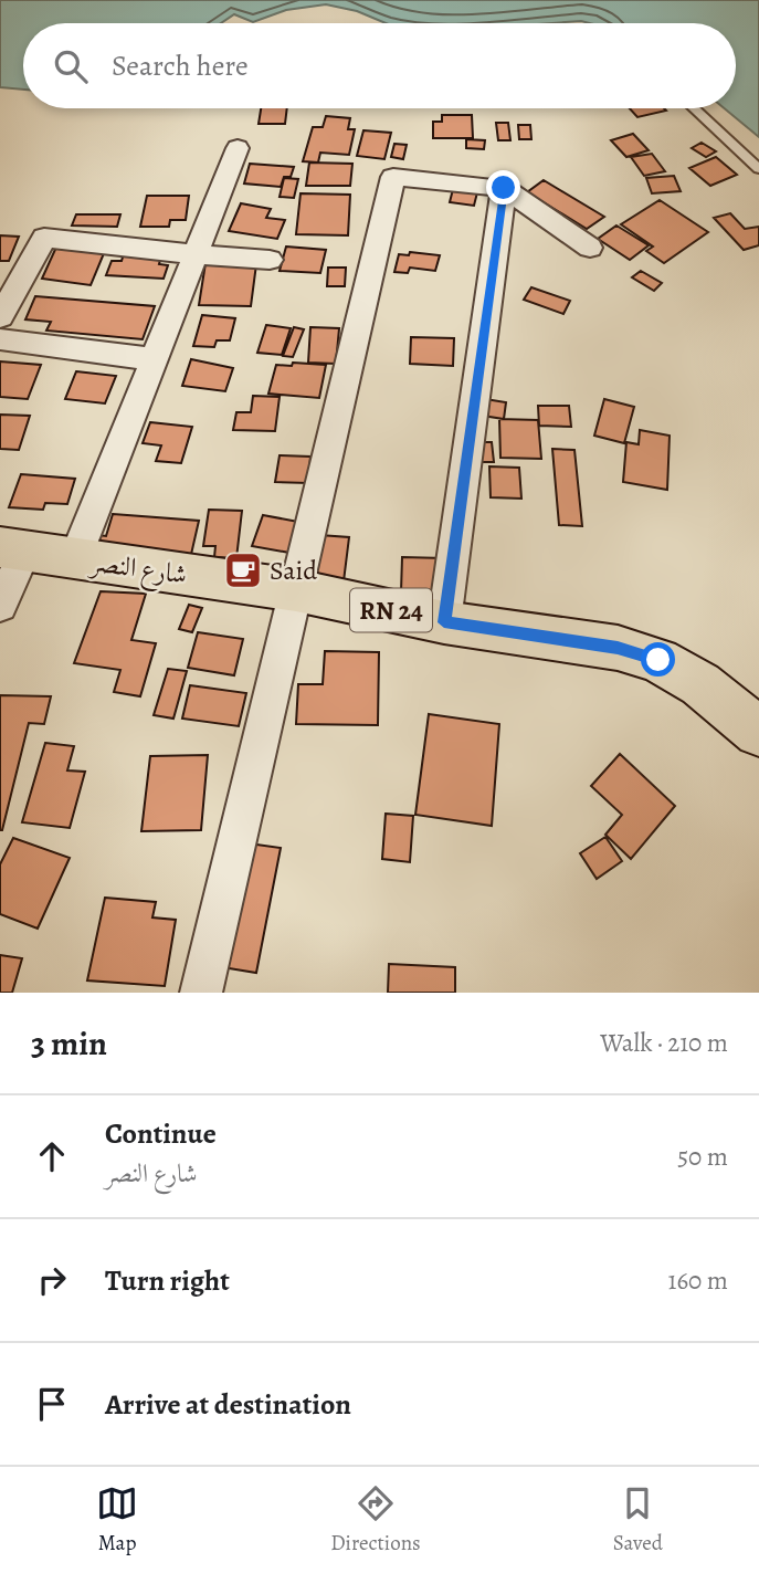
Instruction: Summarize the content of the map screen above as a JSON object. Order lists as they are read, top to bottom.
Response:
{
  "streets": {
    "main road": ["شارع النصر", "RN 24"]
  },
  "places": {
    "cafe": ["Said"]
  },
  "page": {
    "search": "Search here",
    "heading": ["3 min", "Walk · 210 m"],
    "list": [
      ["Continue", "شارع النصر", "50 m"],
      ["Turn right", "160 m"],
      "Arrive at destination"
    ],
    "nav": ["Map", "Directions", "Saved"]
  }
}
